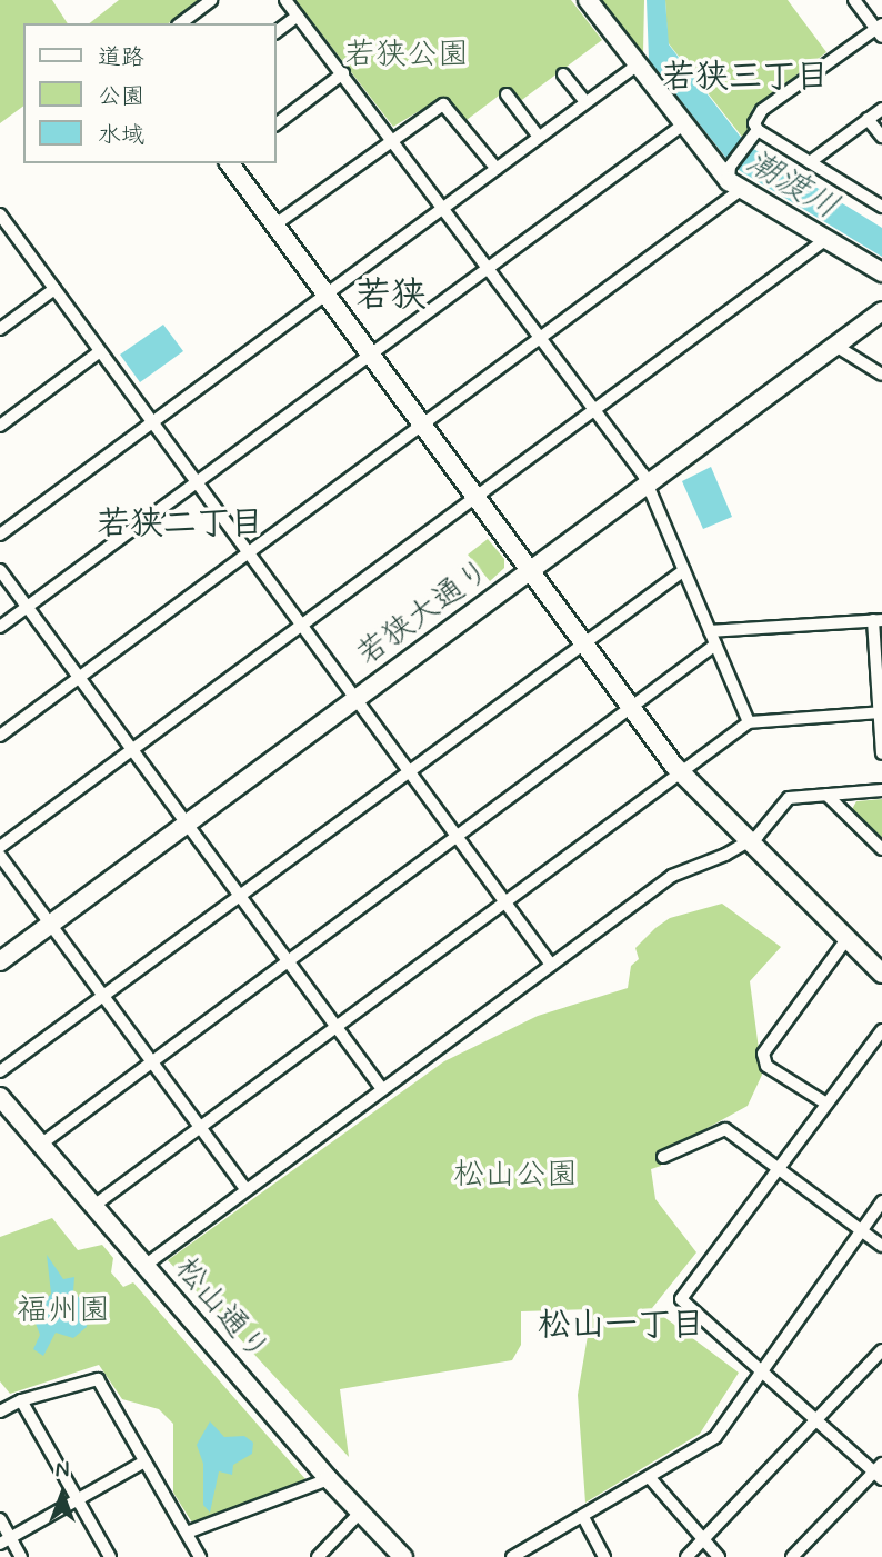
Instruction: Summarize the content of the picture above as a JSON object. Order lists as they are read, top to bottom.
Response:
{
  "streets": {
    "street": ["若狭大通り", "松山通り"]
  },
  "districts": [
    "若狭三丁目",
    "若狭",
    "若狭二丁目",
    "松山一丁目"
  ],
  "water": ["潮渡川"],
  "parks": ["若狭公園", "松山公園", "福州園"],
  "legend": ["道路", "公園", "水域"],
  "north": "top"
}
